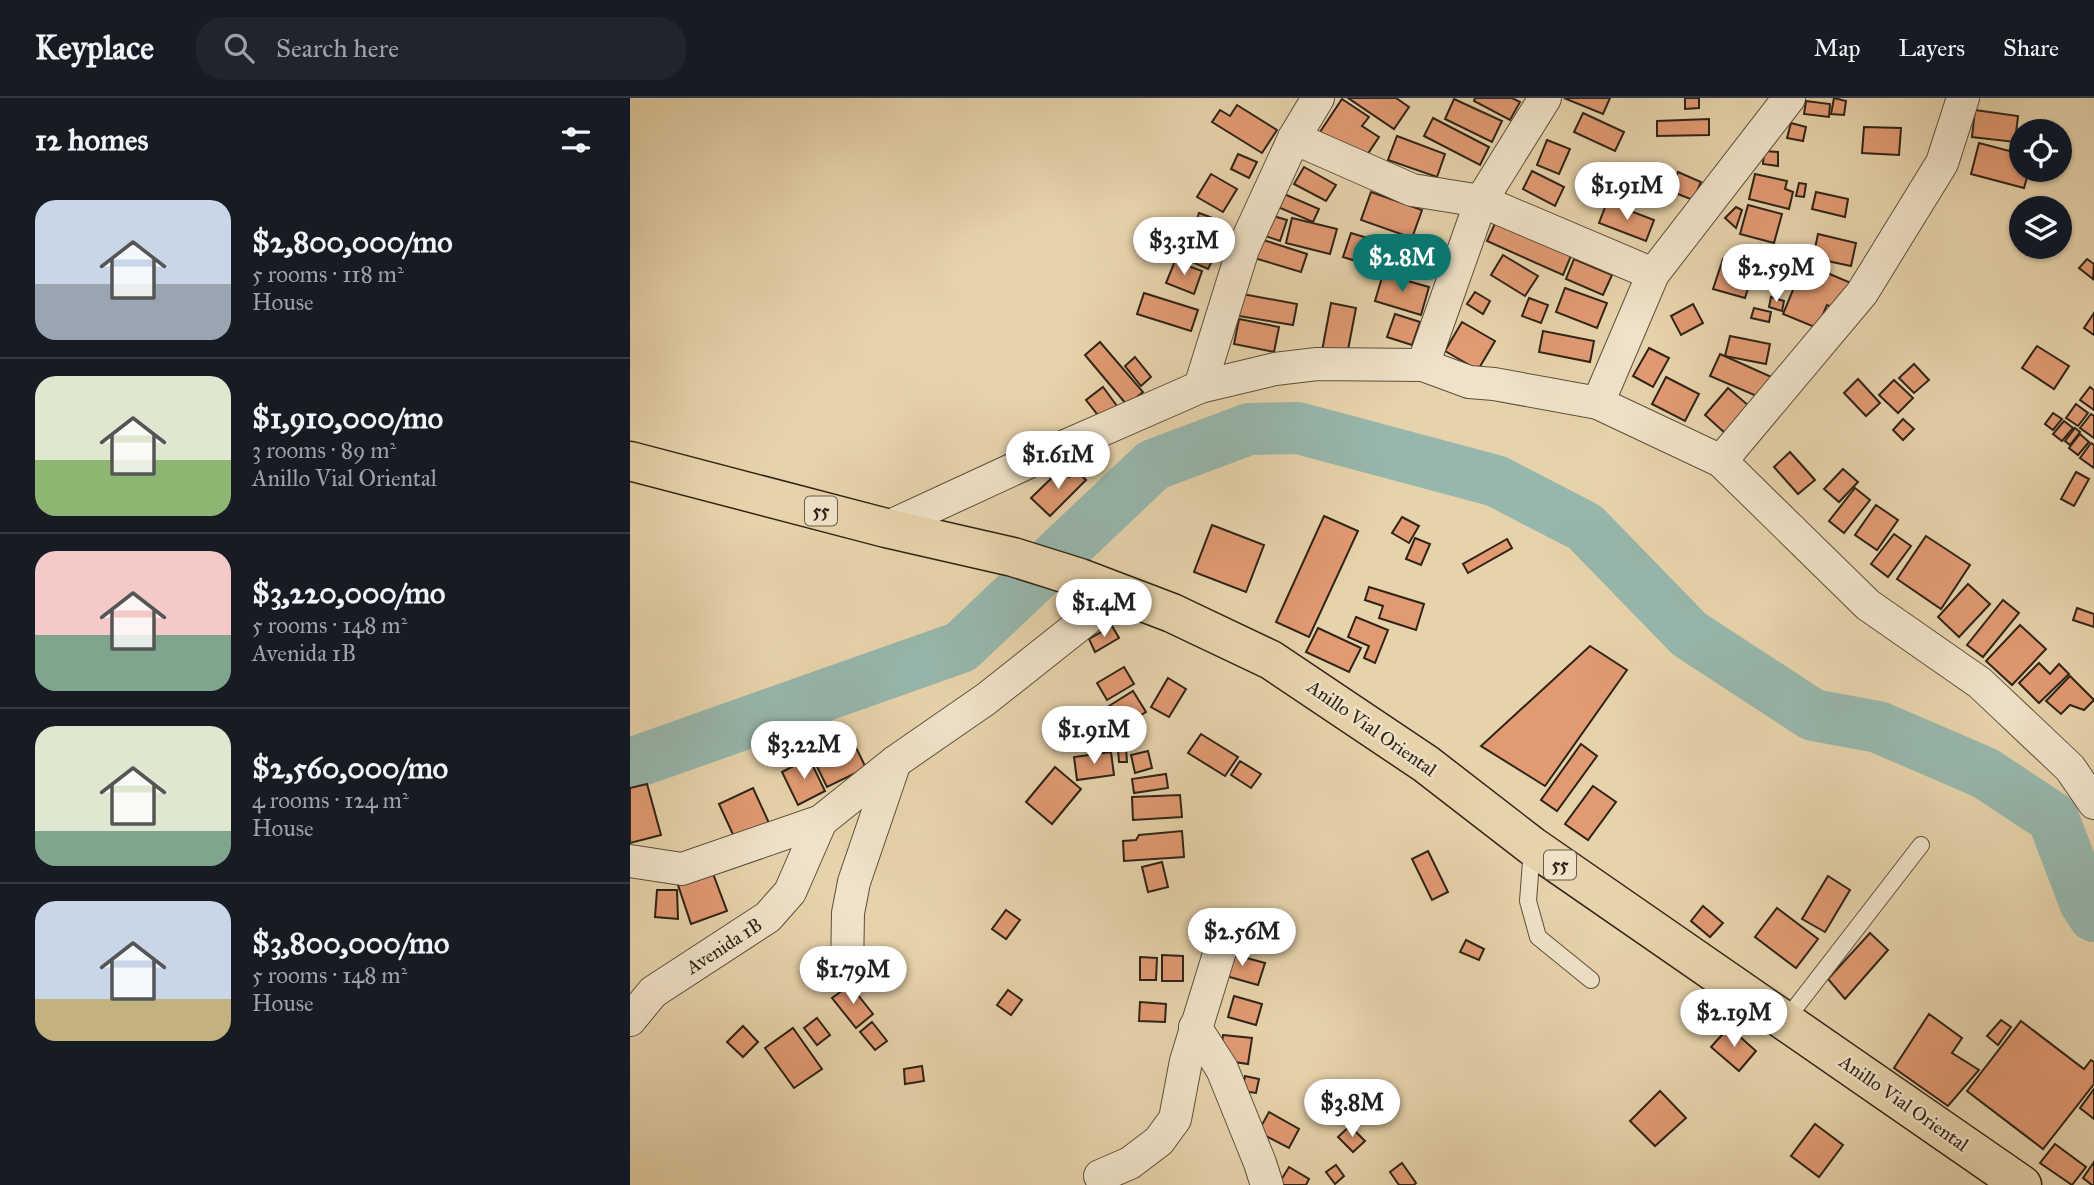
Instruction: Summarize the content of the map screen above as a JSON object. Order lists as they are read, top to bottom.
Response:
{
  "streets": {
    "highway": ["55", "Anillo Vial Oriental"],
    "street": ["Avenida 1B"]
  },
  "page": {
    "header": "Keyplace",
    "search": "Search here",
    "nav": ["Map", "Layers", "Share"],
    "heading": "12 homes",
    "price": [
      "$1.91M",
      "$3.31M",
      "$2.8M",
      "$2.59M",
      "$1.61M",
      "$1.4M",
      "$1.91M",
      "$3.22M",
      "$2.56M",
      "$1.79M",
      "$2.19M",
      "$3.8M"
    ],
    "list": [
      {
        "name": "$2,800,000/mo",
        "note": "5 rooms · 118 m² · House"
      },
      {
        "name": "$1,910,000/mo",
        "note": "3 rooms · 89 m² · Anillo Vial Oriental"
      },
      {
        "name": "$3,220,000/mo",
        "note": "5 rooms · 148 m² · Avenida 1B"
      },
      {
        "name": "$2,560,000/mo",
        "note": "4 rooms · 124 m² · House"
      },
      {
        "name": "$3,800,000/mo",
        "note": "5 rooms · 148 m² · House"
      }
    ]
  }
}
